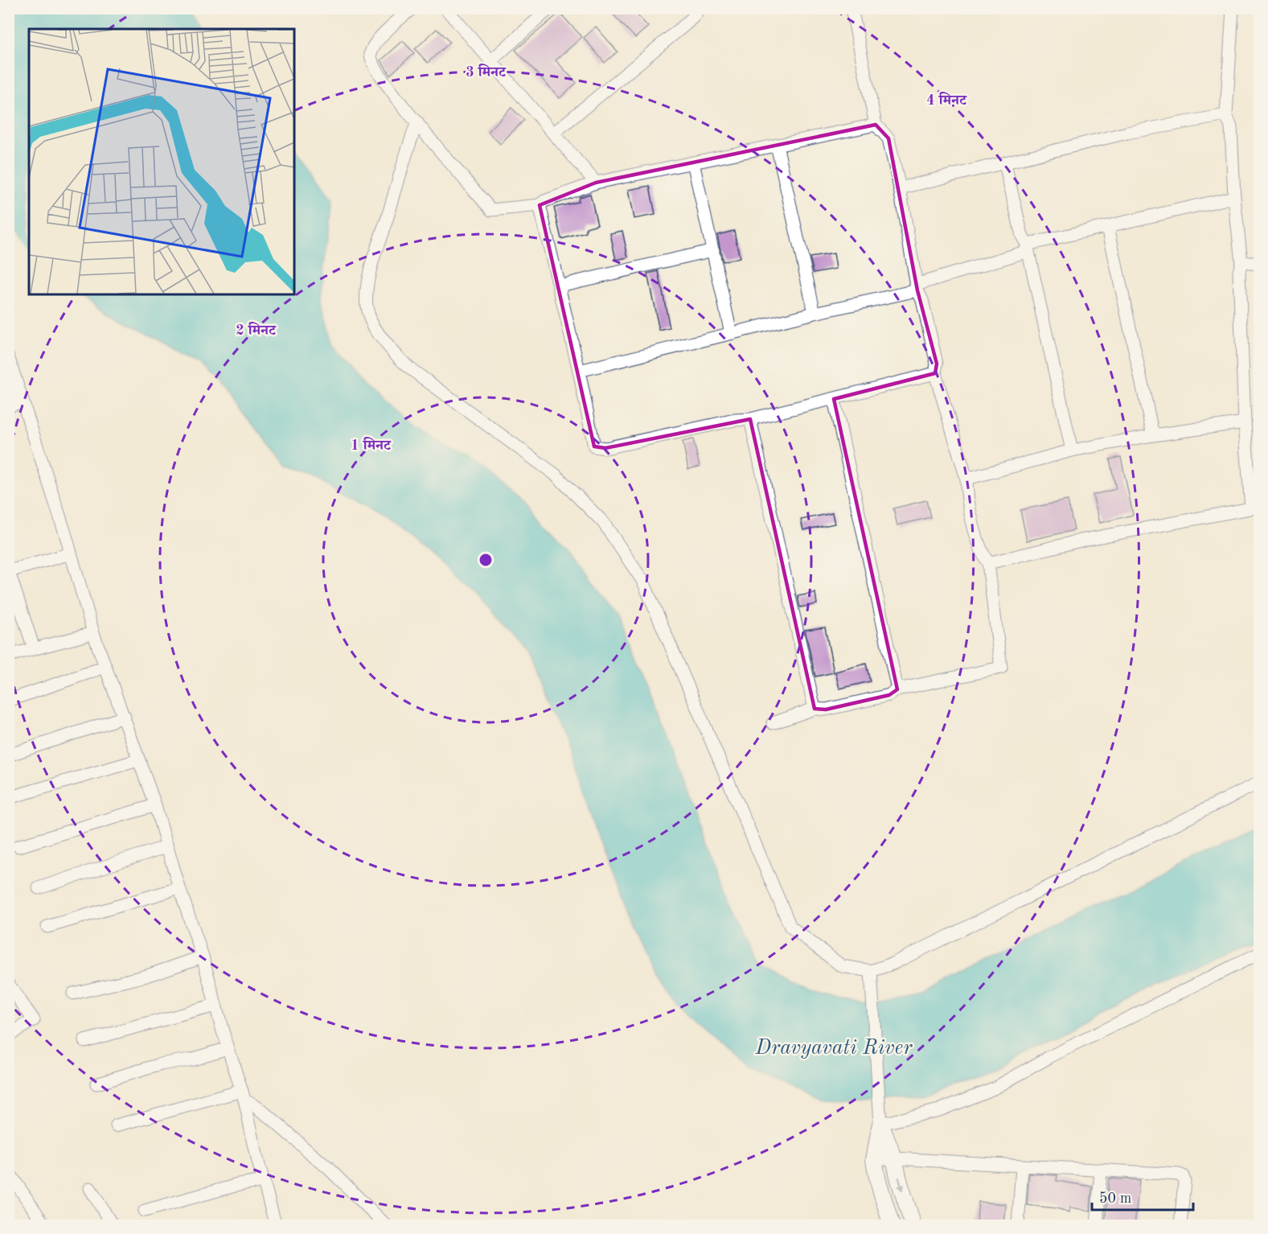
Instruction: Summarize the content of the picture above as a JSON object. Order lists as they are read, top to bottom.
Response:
{
  "water": ["Dravyavati River"],
  "scale_bar": "50 m",
  "rings": [
    "3 मिनट",
    "4 मिनट",
    "2 मिनट",
    "1 मिनट"
  ]
}
